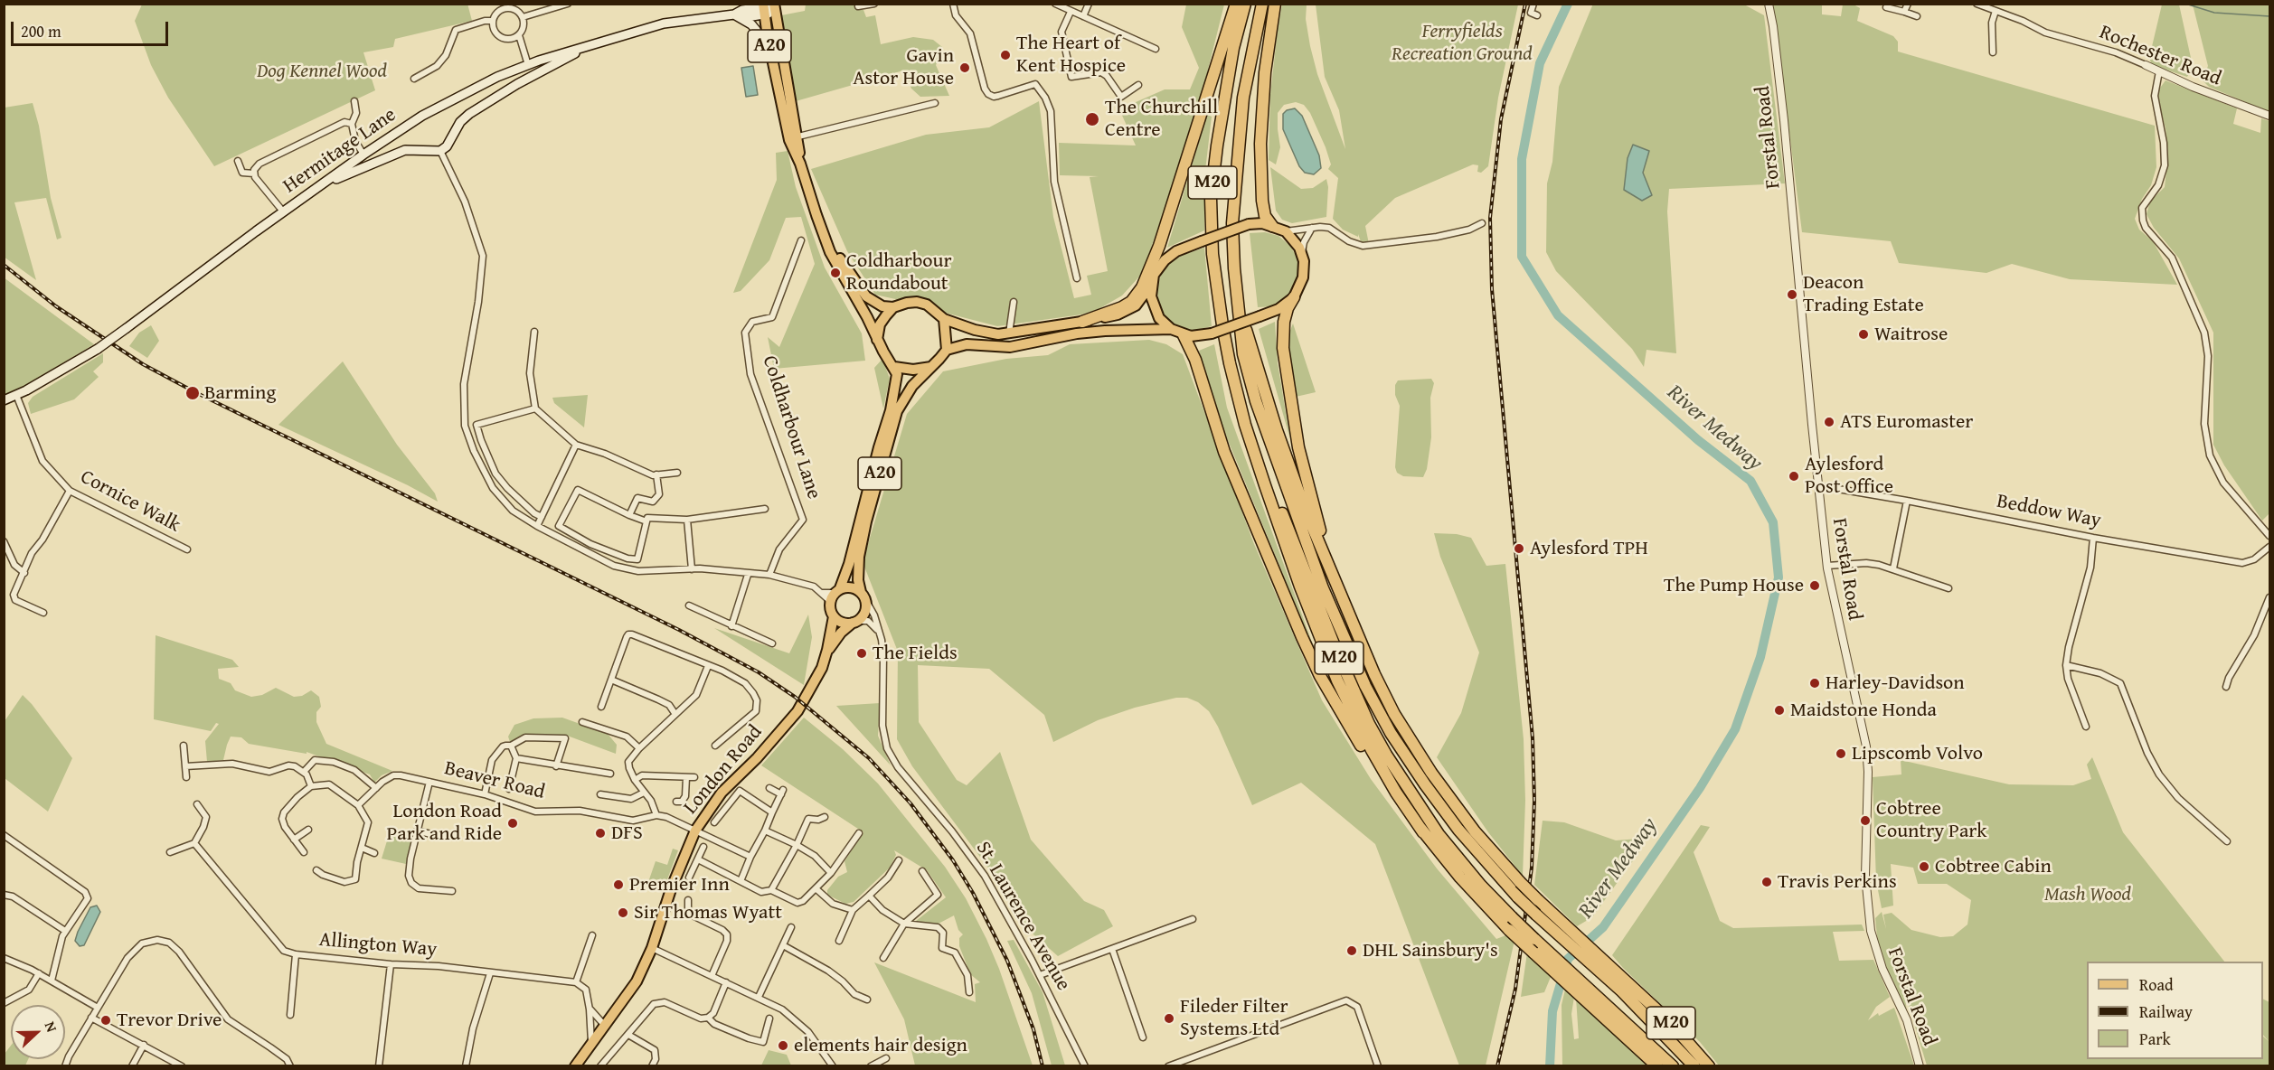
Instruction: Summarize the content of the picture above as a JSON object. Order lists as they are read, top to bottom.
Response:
{
  "streets": {
    "highway": ["M20"],
    "main road": ["A20", "Hermitage Lane", "London Road"],
    "street": [
      "Rochester Road",
      "Forstal Road",
      "Coldharbour Lane",
      "Cornice Walk",
      "Beddow Way",
      "Beaver Road",
      "St. Laurence Avenue",
      "Allington Way"
    ]
  },
  "crossings": [
    ["A20", "Hermitage Lane"],
    ["A20", "London Road"],
    ["A20", "St. Laurence Avenue"],
    ["Forstal Road", "Beddow Way"],
    ["Hermitage Lane", "Cornice Walk"],
    ["London Road", "St. Laurence Avenue"]
  ],
  "water": ["River Medway"],
  "parks": ["Ferryfields Recreation Ground", "Dog Kennel Wood", "Mash Wood"],
  "places": [
    "The Heart of Kent Hospice",
    "Gavin Astor House",
    "The Churchill Centre",
    "Coldharbour Roundabout",
    "Deacon Trading Estate",
    "Waitrose",
    "Barming",
    "ATS Euromaster",
    "Aylesford Post Office",
    "Aylesford TPH",
    "The Pump House",
    "The Fields",
    "Harley-Davidson",
    "Maidstone Honda",
    "Lipscomb Volvo",
    "Cobtree Country Park",
    "London Road Park and Ride",
    "DFS",
    "Cobtree Cabin",
    "Travis Perkins",
    "Premier Inn",
    "Sir Thomas Wyatt",
    "DHL Sainsbury's",
    "Fileder Filter Systems Ltd",
    "Trevor Drive",
    "elements hair design"
  ],
  "legend": ["Road", "Railway", "Park"],
  "scale_bar": "200 m",
  "north": "right"
}
